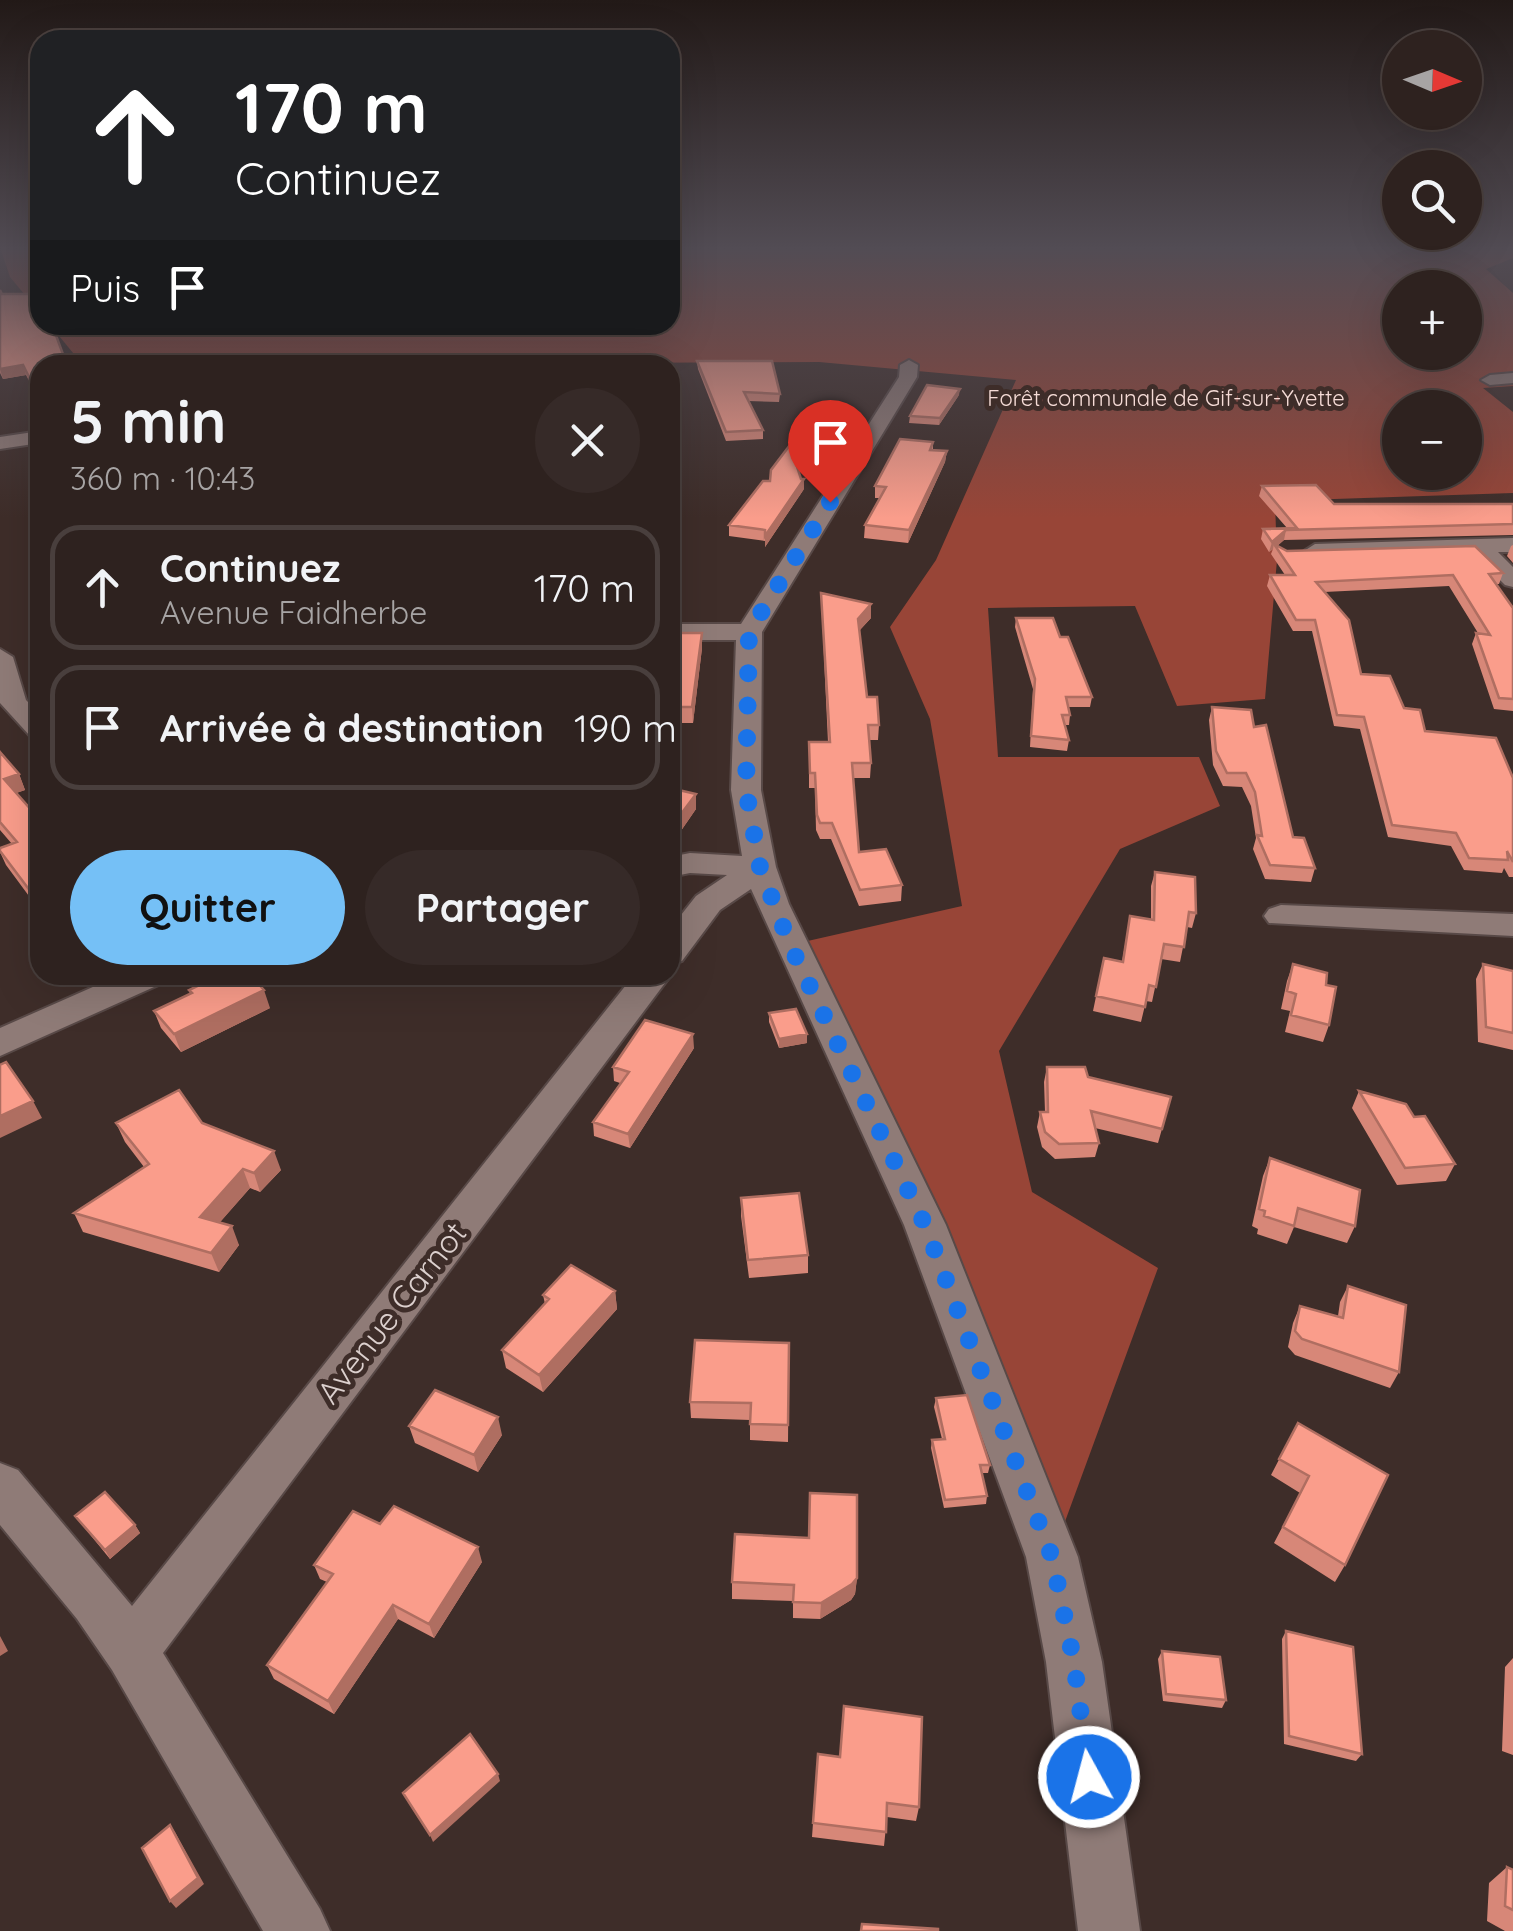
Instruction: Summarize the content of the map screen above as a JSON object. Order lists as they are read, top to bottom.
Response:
{
  "streets": {
    "street": ["Avenue Carnot"]
  },
  "parks": ["Forêt communale de Gif-sur-Yvette"],
  "north": "right",
  "page": {
    "map_buttons": ["+", "−"],
    "turn": ["170 m", "Continuez"],
    "then": "Puis",
    "heading": ["5 min", "360 m · 10:43"],
    "list": [
      {
        "name": "Continuez",
        "note": "Avenue Faidherbe",
        "value": "170 m"
      },
      {
        "name": "Arrivée à destination",
        "value": "190 m"
      }
    ],
    "buttons": ["Quitter", "Partager"]
  }
}
